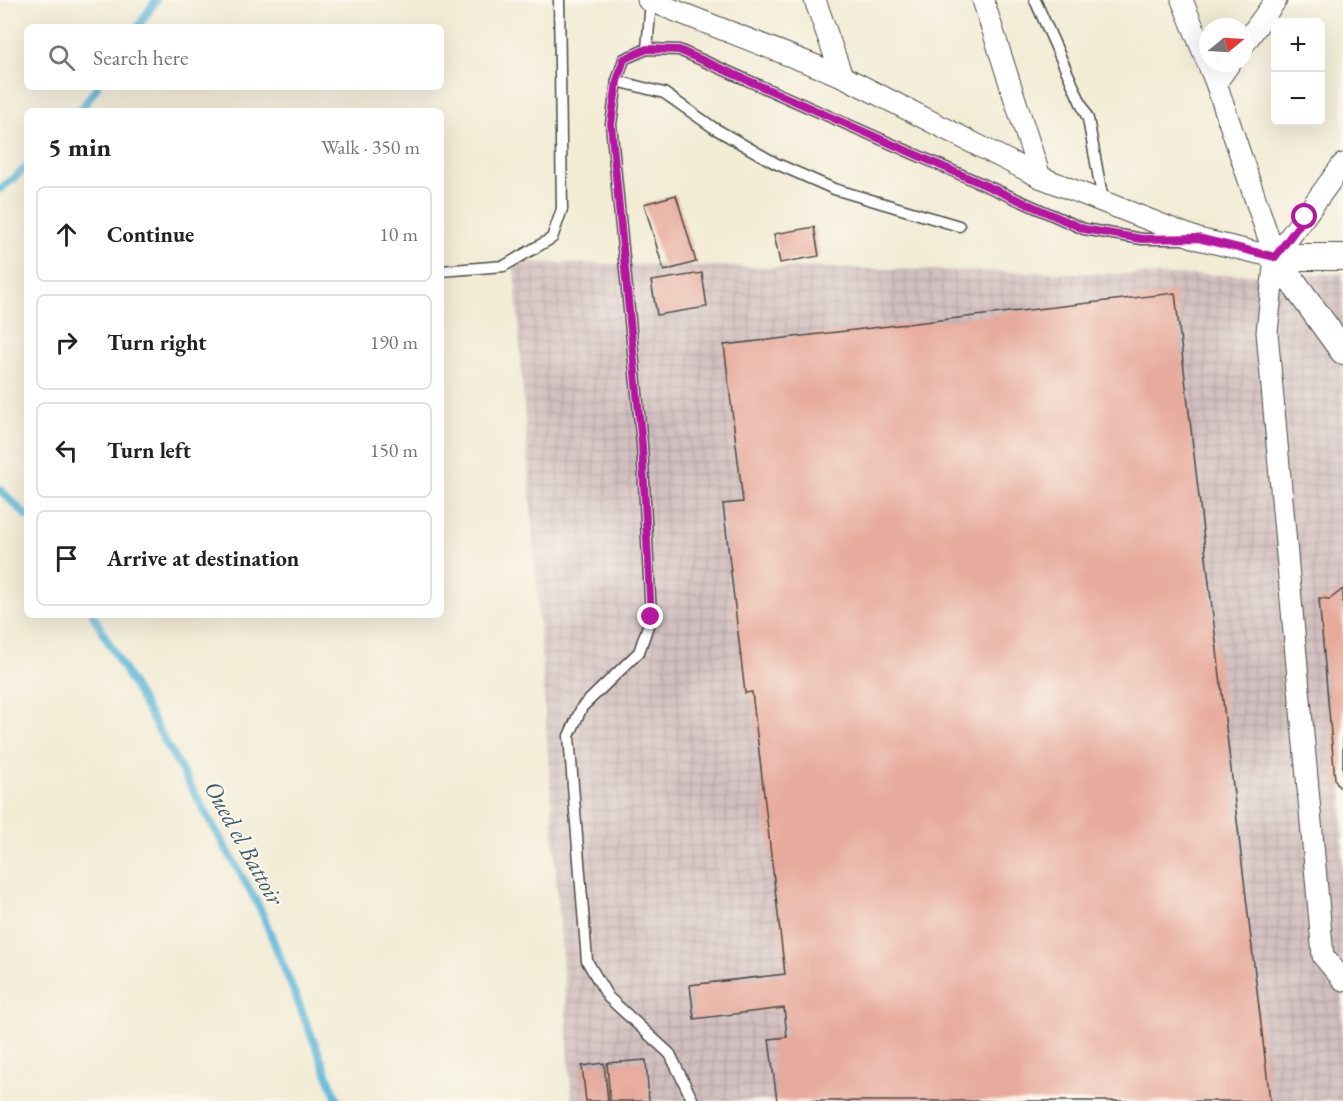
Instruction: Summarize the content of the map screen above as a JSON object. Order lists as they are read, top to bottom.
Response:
{
  "water": ["Oued el Battoir"],
  "north": "right",
  "page": {
    "map_buttons": ["+", "−"],
    "search": "Search here",
    "heading": ["5 min", "Walk · 350 m"],
    "list": [
      ["Continue", "10 m"],
      ["Turn right", "190 m"],
      ["Turn left", "150 m"],
      "Arrive at destination"
    ]
  }
}
